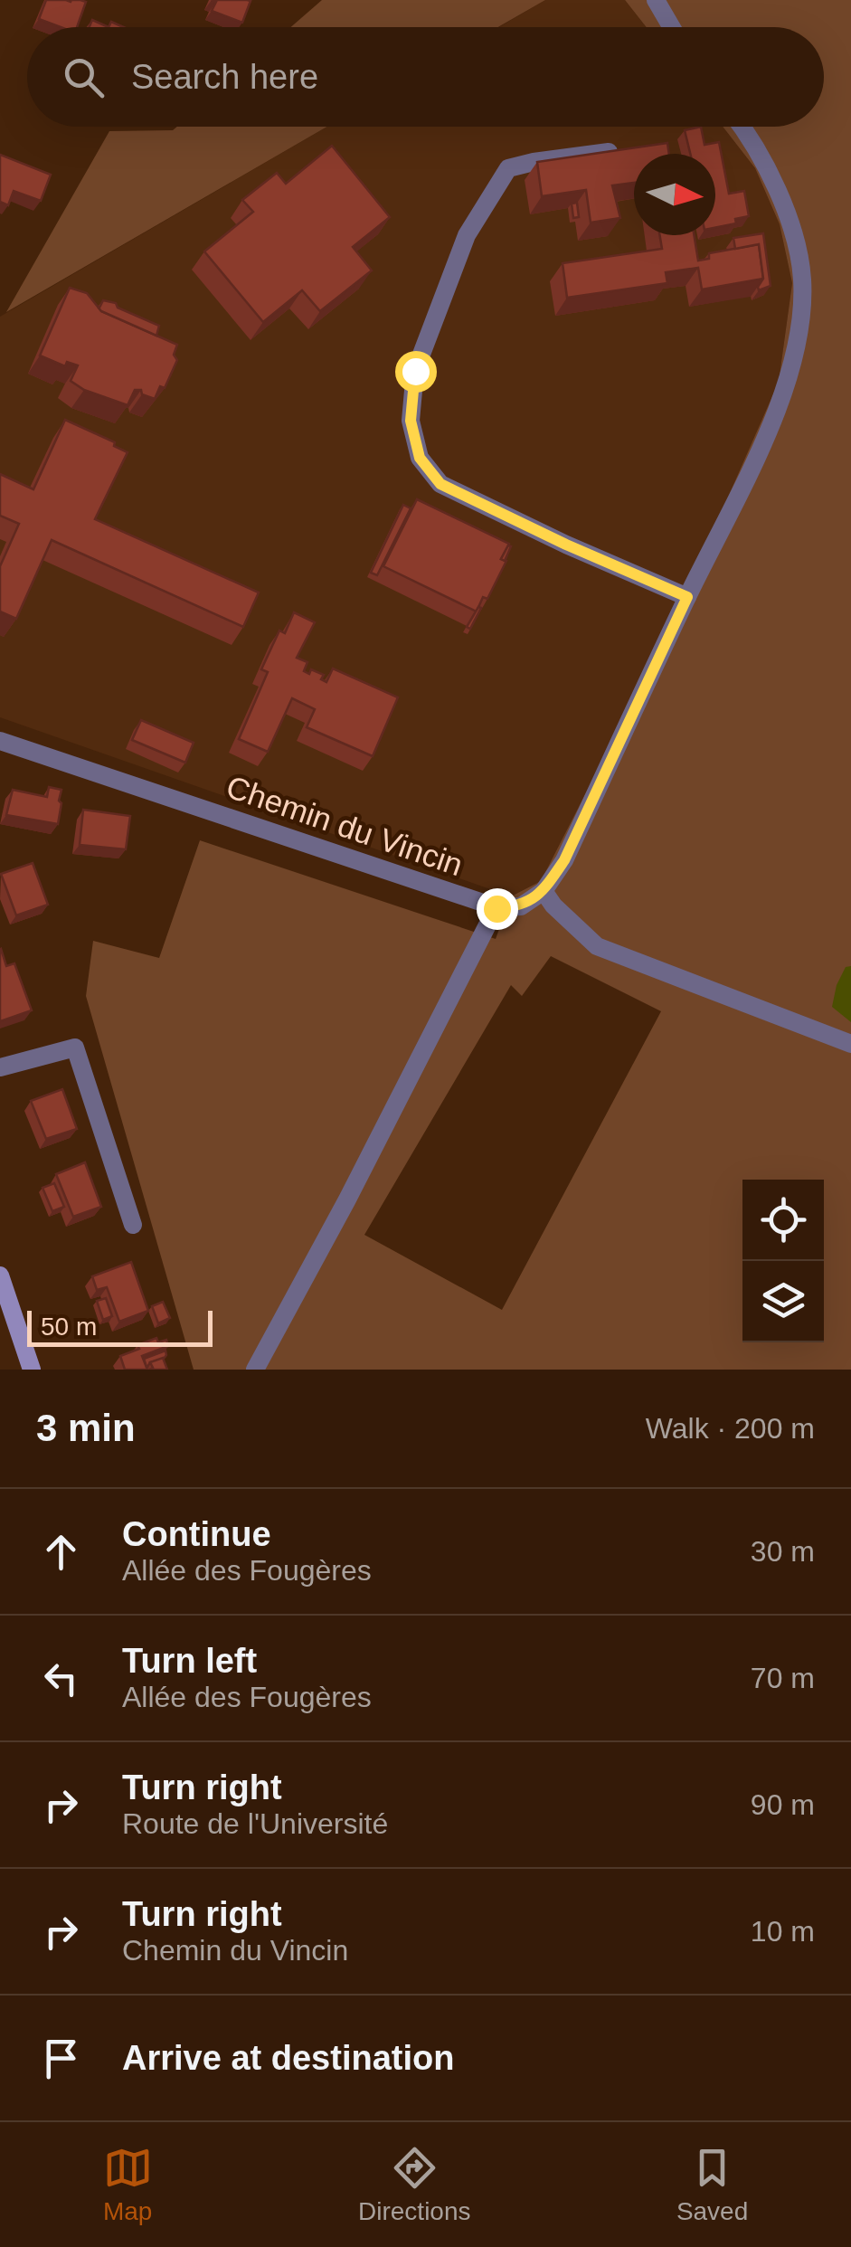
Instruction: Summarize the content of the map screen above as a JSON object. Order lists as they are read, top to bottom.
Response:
{
  "streets": {
    "street": ["Chemin du Vincin"]
  },
  "scale_bar": "50 m",
  "north": "right",
  "page": {
    "search": "Search here",
    "scale": "50 m",
    "heading": ["3 min", "Walk · 200 m"],
    "list": [
      ["Continue", "Allée des Fougères", "30 m"],
      ["Turn left", "Allée des Fougères", "70 m"],
      ["Turn right", "Route de l'Université", "90 m"],
      ["Turn right", "Chemin du Vincin", "10 m"],
      "Arrive at destination"
    ],
    "nav": ["Map", "Directions", "Saved"]
  }
}
